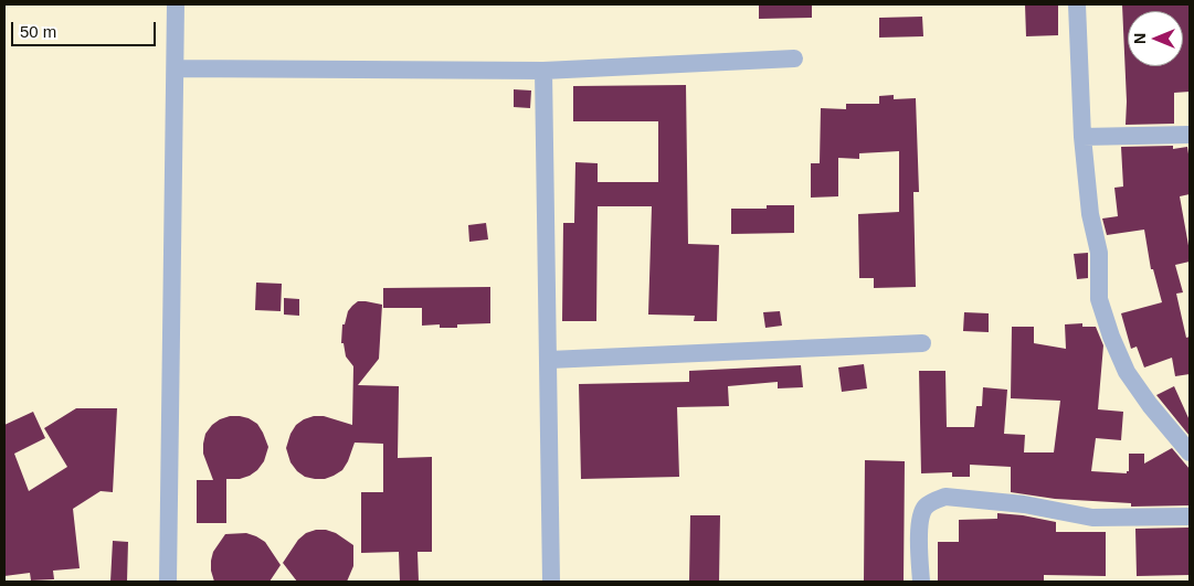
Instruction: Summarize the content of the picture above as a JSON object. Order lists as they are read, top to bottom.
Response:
{
  "scale_bar": "50 m",
  "north": "left"
}
